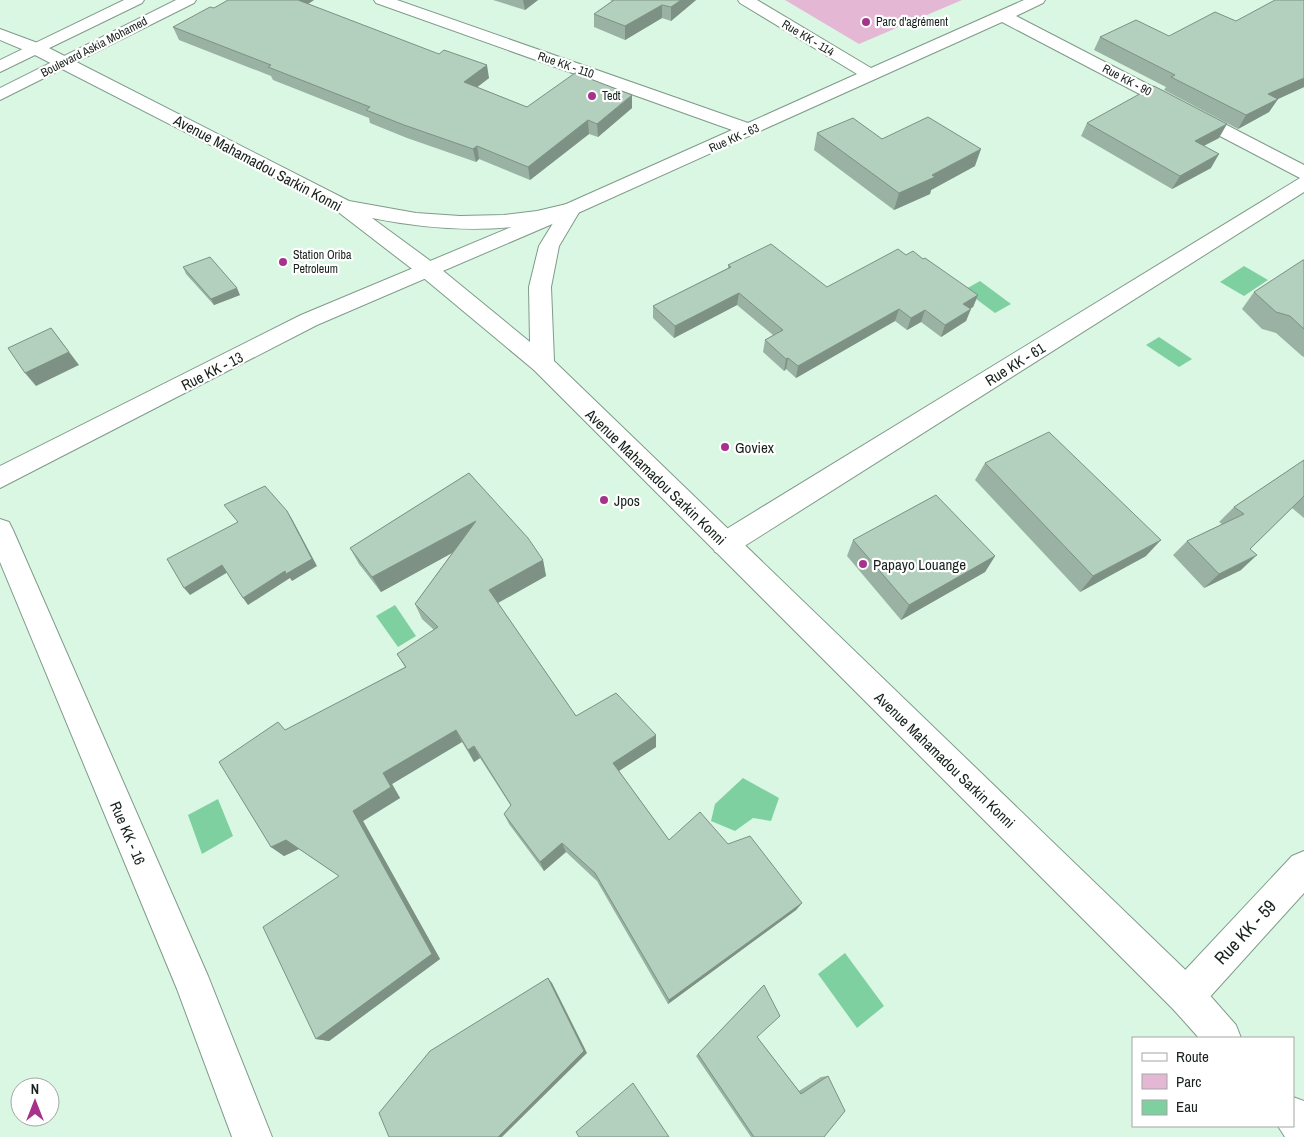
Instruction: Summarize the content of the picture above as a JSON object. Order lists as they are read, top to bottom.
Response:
{
  "streets": {
    "street": [
      "Rue KK - 114",
      "Boulevard Askia Mohamed",
      "Rue KK - 110",
      "Rue KK - 90",
      "Rue KK - 63",
      "Avenue Mahamadou Sarkin Konni",
      "Rue KK - 61",
      "Rue KK - 13",
      "Rue KK - 16",
      "Rue KK - 59"
    ]
  },
  "crossings": [
    ["Rue KK - 114", "Rue KK - 63"],
    ["Boulevard Askia Mohamed", "Avenue Mahamadou Sarkin Konni"],
    ["Rue KK - 110", "Rue KK - 63"],
    ["Rue KK - 90", "Rue KK - 63"],
    ["Rue KK - 63", "Avenue Mahamadou Sarkin Konni"],
    ["Rue KK - 63", "Rue KK - 13"],
    ["Avenue Mahamadou Sarkin Konni", "Rue KK - 61"],
    ["Avenue Mahamadou Sarkin Konni", "Rue KK - 13"],
    ["Avenue Mahamadou Sarkin Konni", "Rue KK - 59"]
  ],
  "places": [
    "Parc d'agrément",
    "Tedt",
    "Station Oriba Petroleum",
    "Goviex",
    "Jpos",
    "Papayo Louange"
  ],
  "legend": ["Route", "Parc", "Eau"],
  "north": "top"
}
